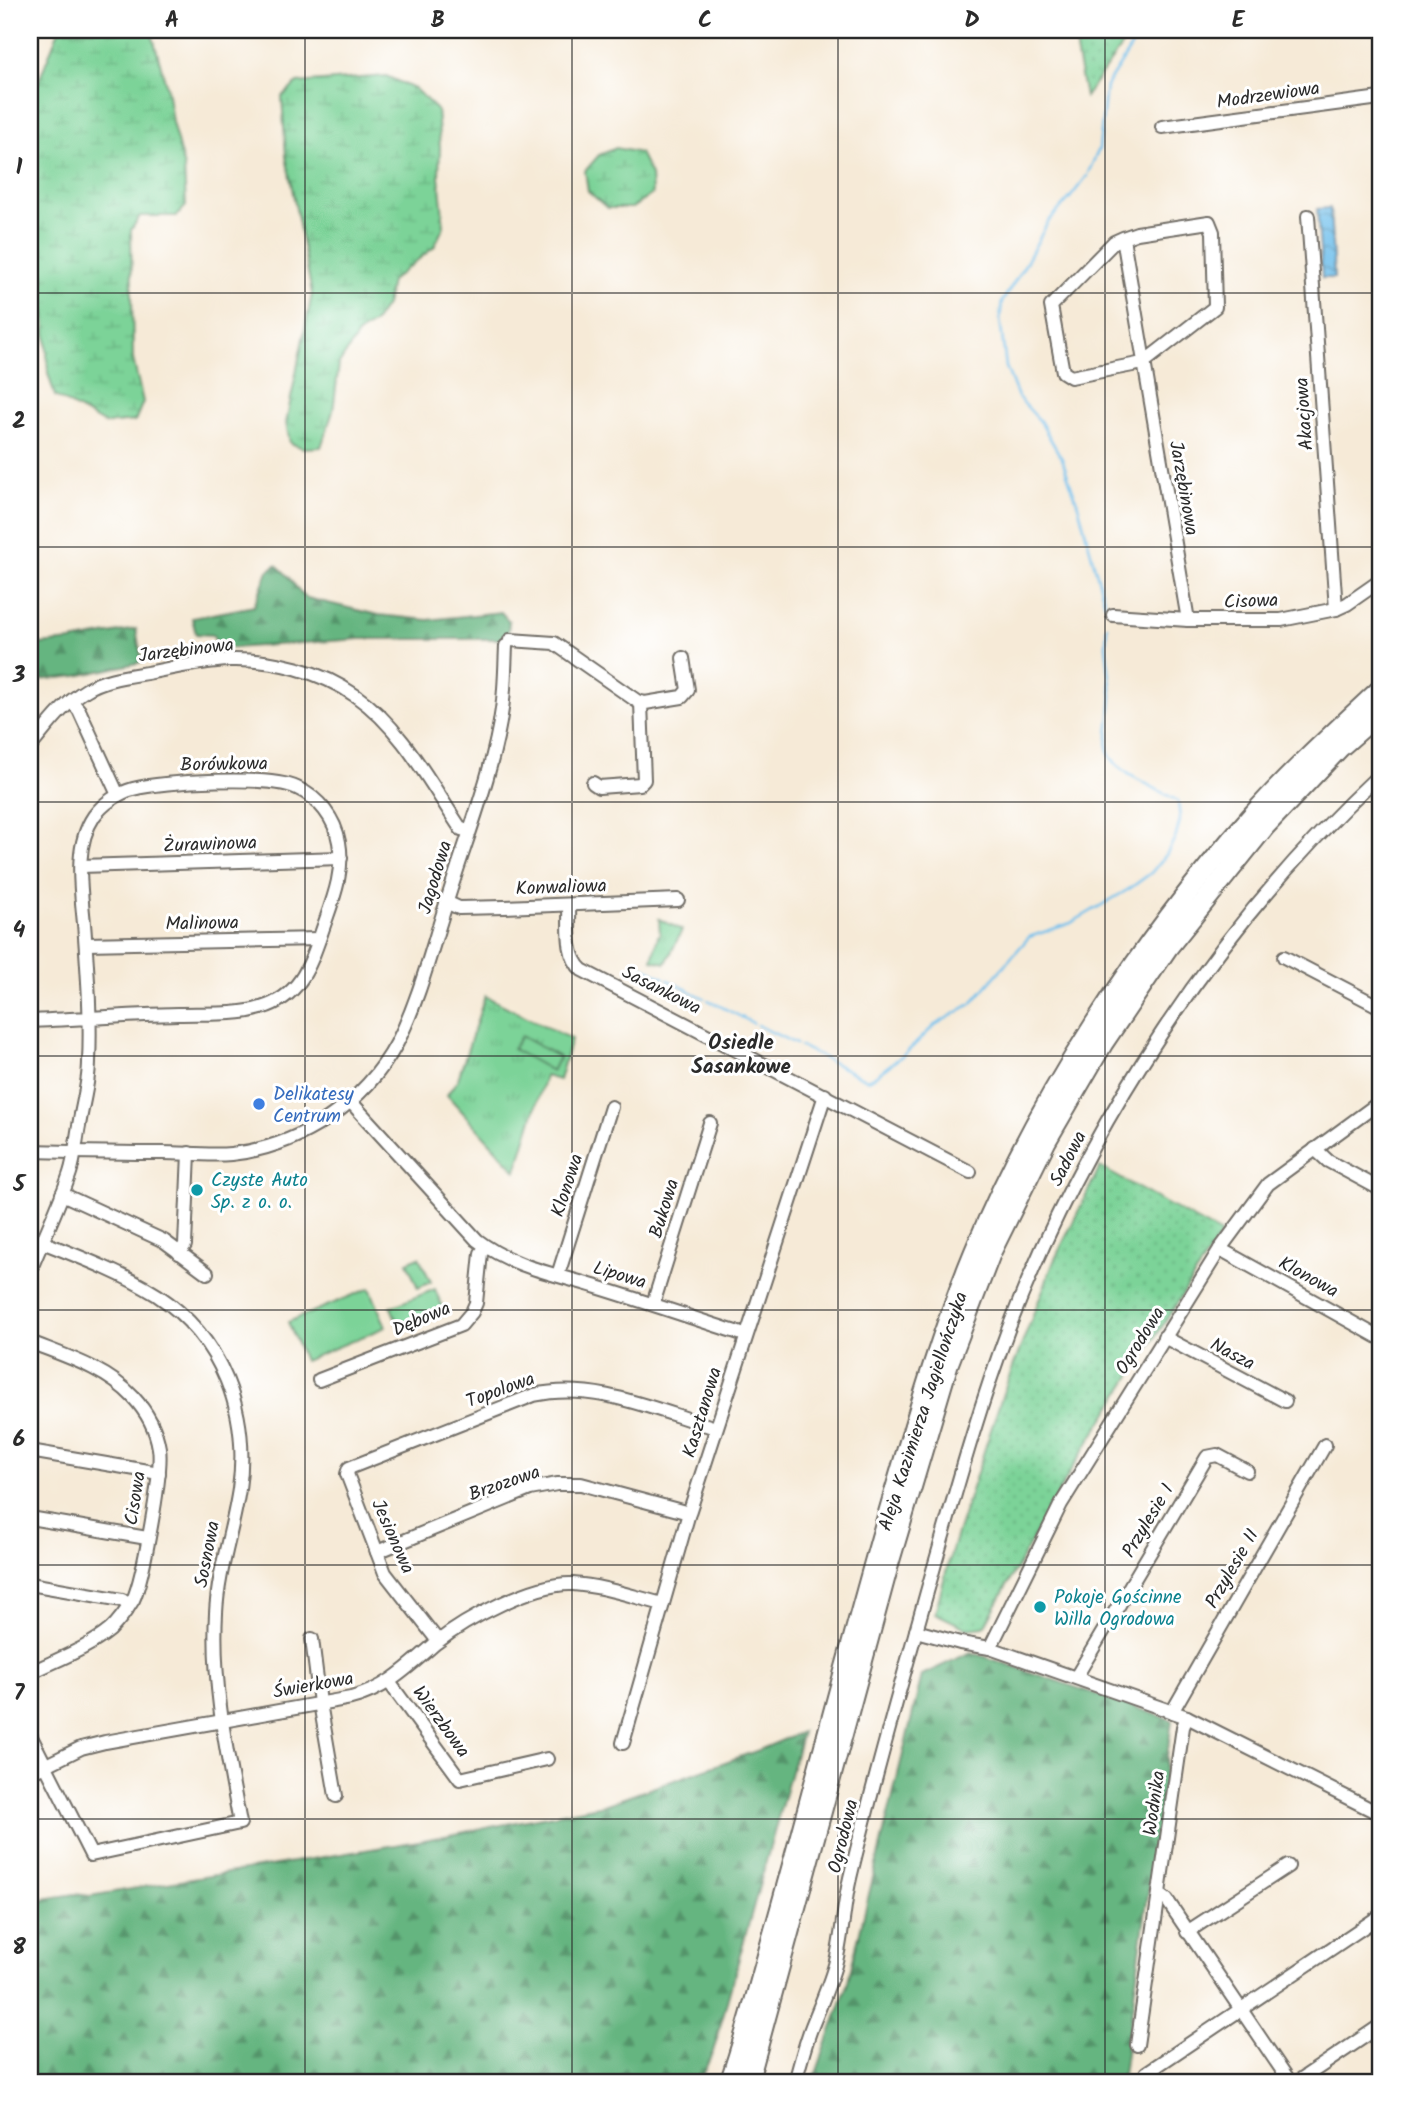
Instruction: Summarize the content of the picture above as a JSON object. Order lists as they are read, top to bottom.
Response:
{
  "streets": {
    "highway": ["Aleja Kazimierza Jagiellończyka"],
    "street": [
      "Modrzewiowa",
      "Akacjowa",
      "Jarzębinowa",
      "Cisowa",
      "Borówkowa",
      "Żurawinowa",
      "Jagodowa",
      "Konwaliowa",
      "Malinowa",
      "Sasankowa",
      "Sadowa",
      "Klonowa",
      "Bukowa",
      "Lipowa",
      "Dębowa",
      "Ogrodowa",
      "Nasza",
      "Topolowa",
      "Kasztanowa",
      "Brzozowa",
      "Przylesie I",
      "Jesionowa",
      "Sosnowa",
      "Przylesie II",
      "Świerkowa",
      "Wierzbowa",
      "Wodnika"
    ]
  },
  "crossings": [
    ["Akacjowa", "Cisowa"],
    ["Jarzębinowa", "Cisowa"],
    ["Jarzębinowa", "Jagodowa"],
    ["Borówkowa", "Żurawinowa"],
    ["Borówkowa", "Jagodowa"],
    ["Borówkowa", "Malinowa"],
    ["Jagodowa", "Konwaliowa"],
    ["Jagodowa", "Lipowa"],
    ["Konwaliowa", "Sasankowa"],
    ["Sasankowa", "Kasztanowa"],
    ["Sadowa", "Ogrodowa"],
    ["Klonowa", "Lipowa"],
    ["Klonowa", "Ogrodowa"],
    ["Bukowa", "Lipowa"],
    ["Lipowa", "Dębowa"],
    ["Lipowa", "Kasztanowa"],
    ["Ogrodowa", "Nasza"],
    ["Topolowa", "Kasztanowa"],
    ["Topolowa", "Jesionowa"],
    ["Kasztanowa", "Brzozowa"],
    ["Kasztanowa", "Świerkowa"],
    ["Brzozowa", "Jesionowa"],
    ["Jesionowa", "Świerkowa"],
    ["Sosnowa", "Świerkowa"],
    ["Świerkowa", "Wierzbowa"]
  ],
  "districts": ["Osiedle Sasankowe"],
  "places": ["Delikatesy Centrum", "Czyste Auto Sp. z o. o.", "Pokoje Gościnne Willa Ogrodowa"],
  "grid": {
    "columns": [
      "A",
      "B",
      "C",
      "D",
      "E"
    ],
    "rows": [
      "1",
      "2",
      "3",
      "4",
      "5",
      "6",
      "7",
      "8"
    ]
  }
}
